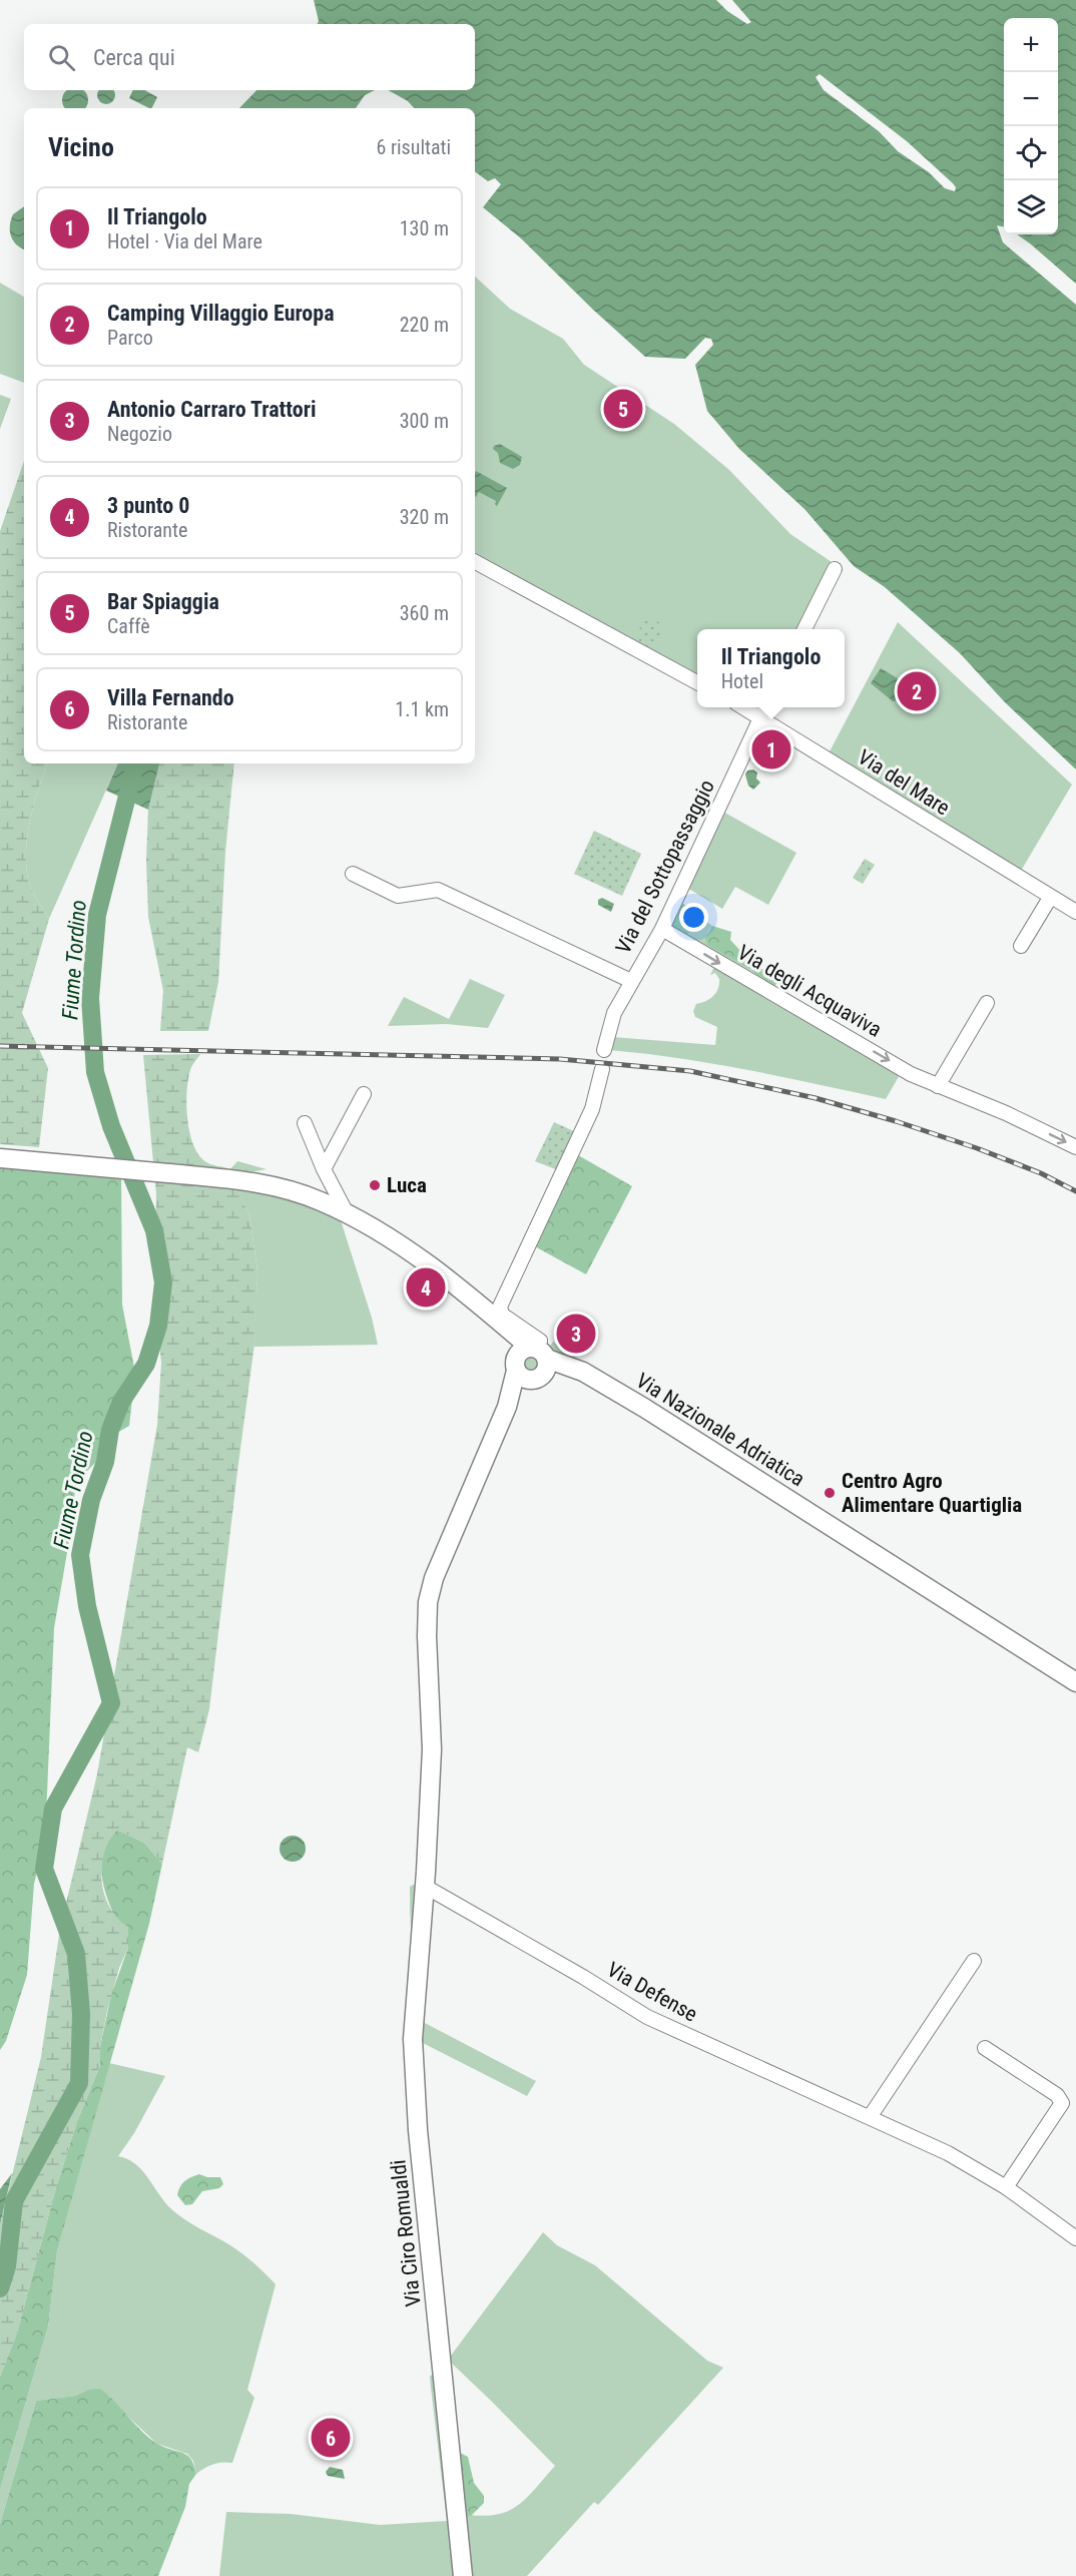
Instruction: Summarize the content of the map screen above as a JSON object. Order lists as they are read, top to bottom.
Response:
{
  "streets": {
    "main road": ["Via Nazionale Adriatica", "Via Ciro Romualdi"],
    "street": [
      "Via del Mare",
      "Via del Sottopassaggio",
      "Via degli Acquaviva",
      "Via Defense"
    ]
  },
  "crossings": [
    ["Via del Mare", "Via del Sottopassaggio"],
    ["Via del Sottopassaggio", "Via degli Acquaviva"],
    ["Via Nazionale Adriatica", "Via Ciro Romualdi"],
    ["Via Defense", "Via Ciro Romualdi"]
  ],
  "one_way": ["Via degli Acquaviva"],
  "water": ["Fiume Tordino"],
  "places": ["Luca", "Centro Agro Alimentare Quartiglia"],
  "page": {
    "map_buttons": ["+", "−"],
    "search": "Cerca qui",
    "heading": ["Vicino", "6 risultati"],
    "list": [
      {
        "mark": "1",
        "name": "Il Triangolo",
        "note": "Hotel · Via del Mare",
        "value": "130 m"
      },
      {
        "mark": "2",
        "name": "Camping Villaggio Europa",
        "note": "Parco",
        "value": "220 m"
      },
      {
        "mark": "3",
        "name": "Antonio Carraro Trattori",
        "note": "Negozio",
        "value": "300 m"
      },
      {
        "mark": "4",
        "name": "3 punto 0",
        "note": "Ristorante",
        "value": "320 m"
      },
      {
        "mark": "5",
        "name": "Bar Spiaggia",
        "note": "Caffè",
        "value": "360 m"
      },
      {
        "mark": "6",
        "name": "Villa Fernando",
        "note": "Ristorante",
        "value": "1.1 km"
      }
    ],
    "pins": [
      "5",
      "2",
      "1",
      "4",
      "3",
      "6"
    ],
    "popup": ["Il Triangolo", "Hotel"]
  }
}
